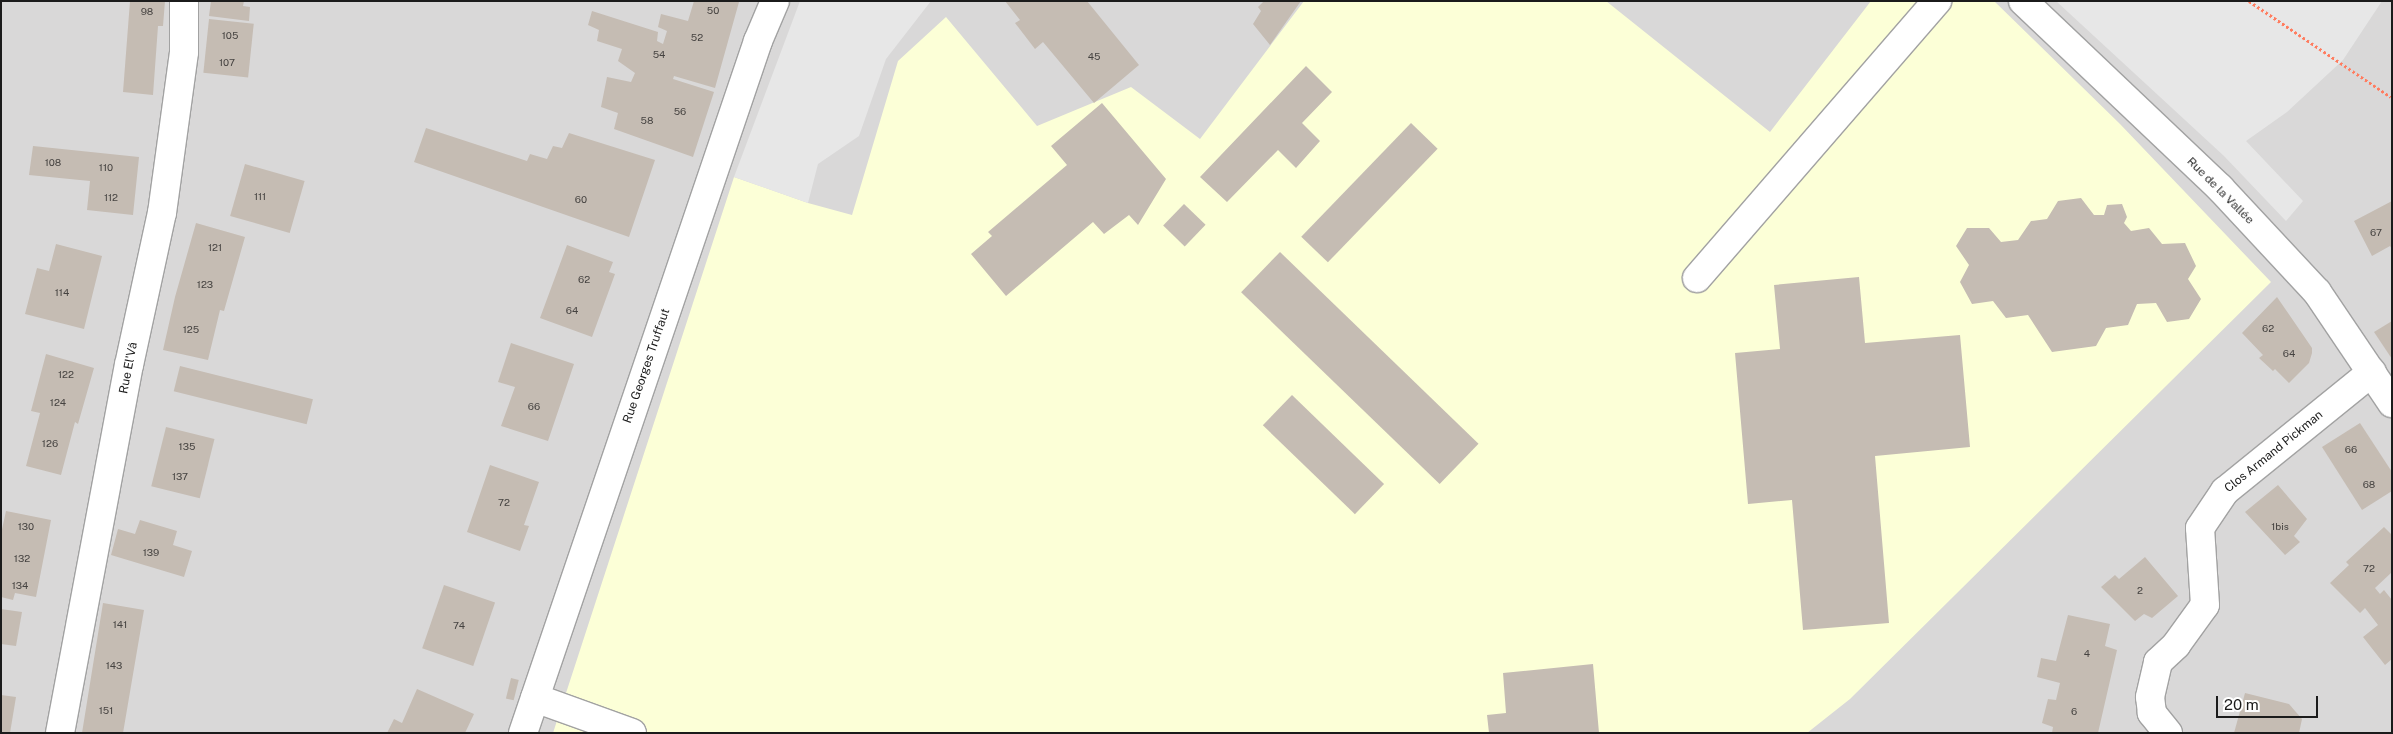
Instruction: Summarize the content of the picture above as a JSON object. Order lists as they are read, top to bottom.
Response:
{
  "streets": {
    "street": [
      "Rue de la Vallée",
      "Rue Georges Truffaut",
      "Rue El'Vâ",
      "Clos Armand Pickman"
    ]
  },
  "crossings": [
    ["Rue de la Vallée", "Clos Armand Pickman"]
  ],
  "house_numbers": [
    "50",
    "98",
    "105",
    "52",
    "54",
    "45",
    "107",
    "56",
    "58",
    "108",
    "110",
    "111",
    "112",
    "60",
    "67",
    "121",
    "62",
    "123",
    "114",
    "64",
    "62",
    "125",
    "64",
    "122",
    "124",
    "66",
    "126",
    "135",
    "66",
    "137",
    "68",
    "72",
    "130",
    "1bis",
    "139",
    "132",
    "72",
    "134",
    "2",
    "141",
    "74",
    "4",
    "143",
    "151",
    "6"
  ],
  "scale_bar": "20 m"
}
